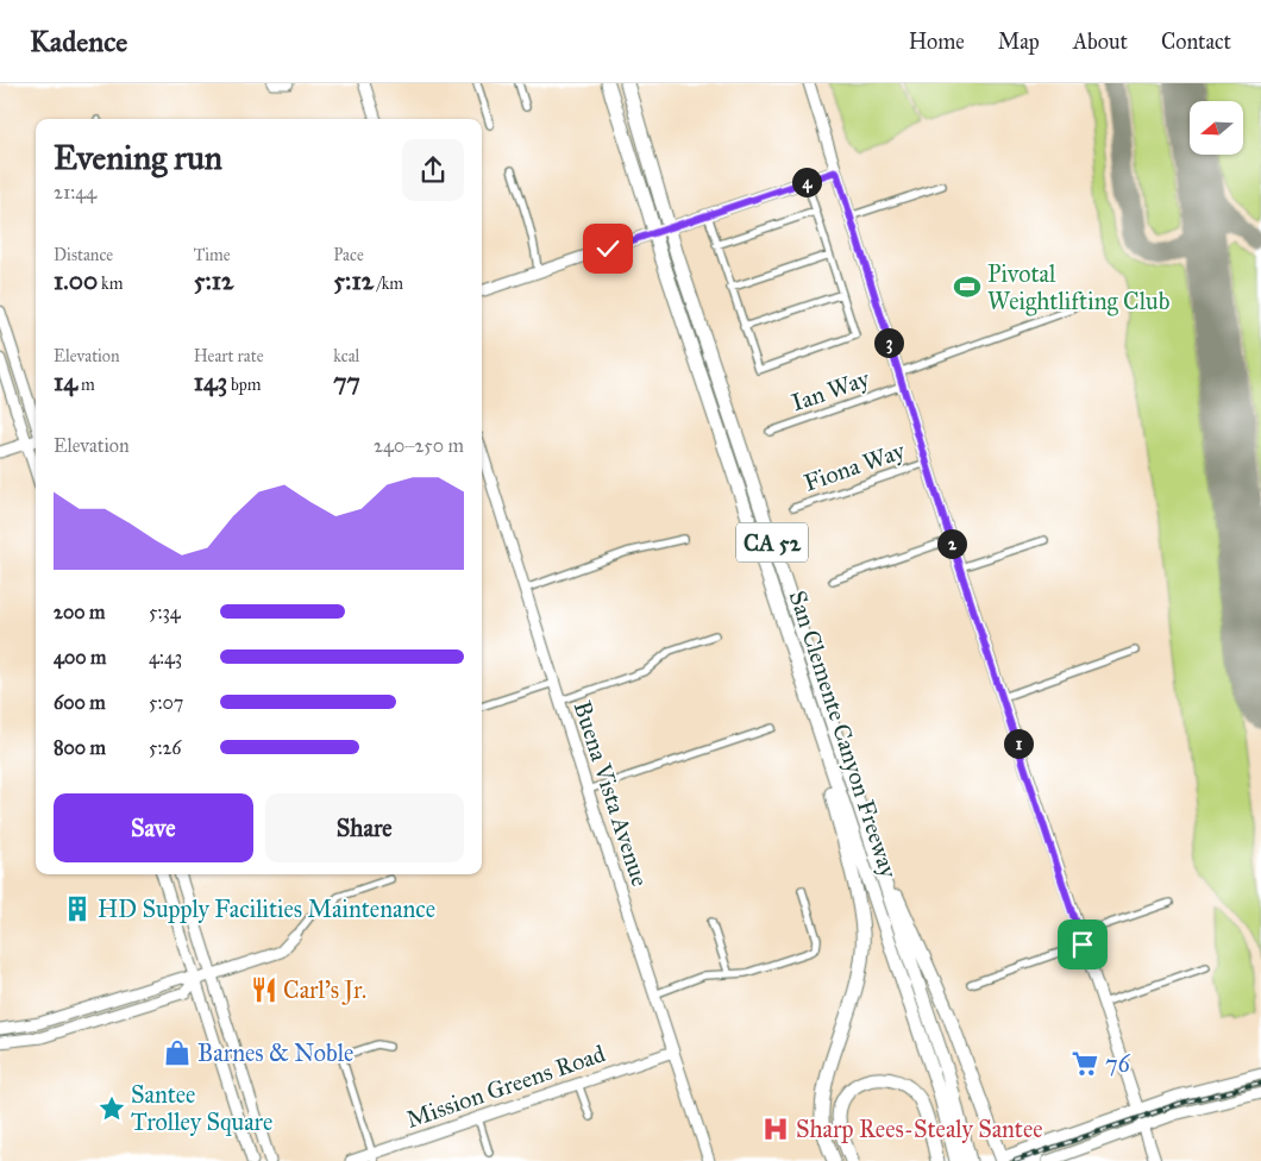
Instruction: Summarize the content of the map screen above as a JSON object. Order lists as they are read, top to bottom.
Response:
{
  "streets": {
    "highway": ["CA 52", "San Clemente Canyon Freeway"],
    "main road": ["Buena Vista Avenue", "Mission Greens Road"],
    "street": ["Ian Way", "Fiona Way"]
  },
  "crossings": [
    ["Buena Vista Avenue", "Mission Greens Road"]
  ],
  "places": {
    "sports": ["Pivotal Weightlifting Club"],
    "building": ["HD Supply Facilities Maintenance"],
    "restaurant": ["Carl's Jr."],
    "shop": ["Barnes & Noble"],
    "supermarket": ["76"],
    "place": ["Santee Trolley Square"],
    "hospital": ["Sharp Rees-Stealy Santee"]
  },
  "north": "left",
  "page": {
    "header": "Kadence",
    "nav": [
      "Home",
      "Map",
      "About",
      "Contact"
    ],
    "heading": ["Evening run", "21:44"],
    "pins": [
      "4",
      "3",
      "2",
      "1"
    ],
    "stats": [
      ["Distance", "1.00 km"],
      ["Time", "5:12"],
      ["Pace", "5:12 /km"],
      ["Elevation", "14 m"],
      ["Heart rate", "143 bpm"],
      ["kcal", "77"]
    ],
    "chart": ["Elevation", "240–250 m"],
    "list": [
      {
        "name": "200 m",
        "note": "5:34"
      },
      {
        "name": "400 m",
        "note": "4:43"
      },
      {
        "name": "600 m",
        "note": "5:07"
      },
      {
        "name": "800 m",
        "note": "5:26"
      }
    ],
    "buttons": ["Save", "Share"]
  }
}
